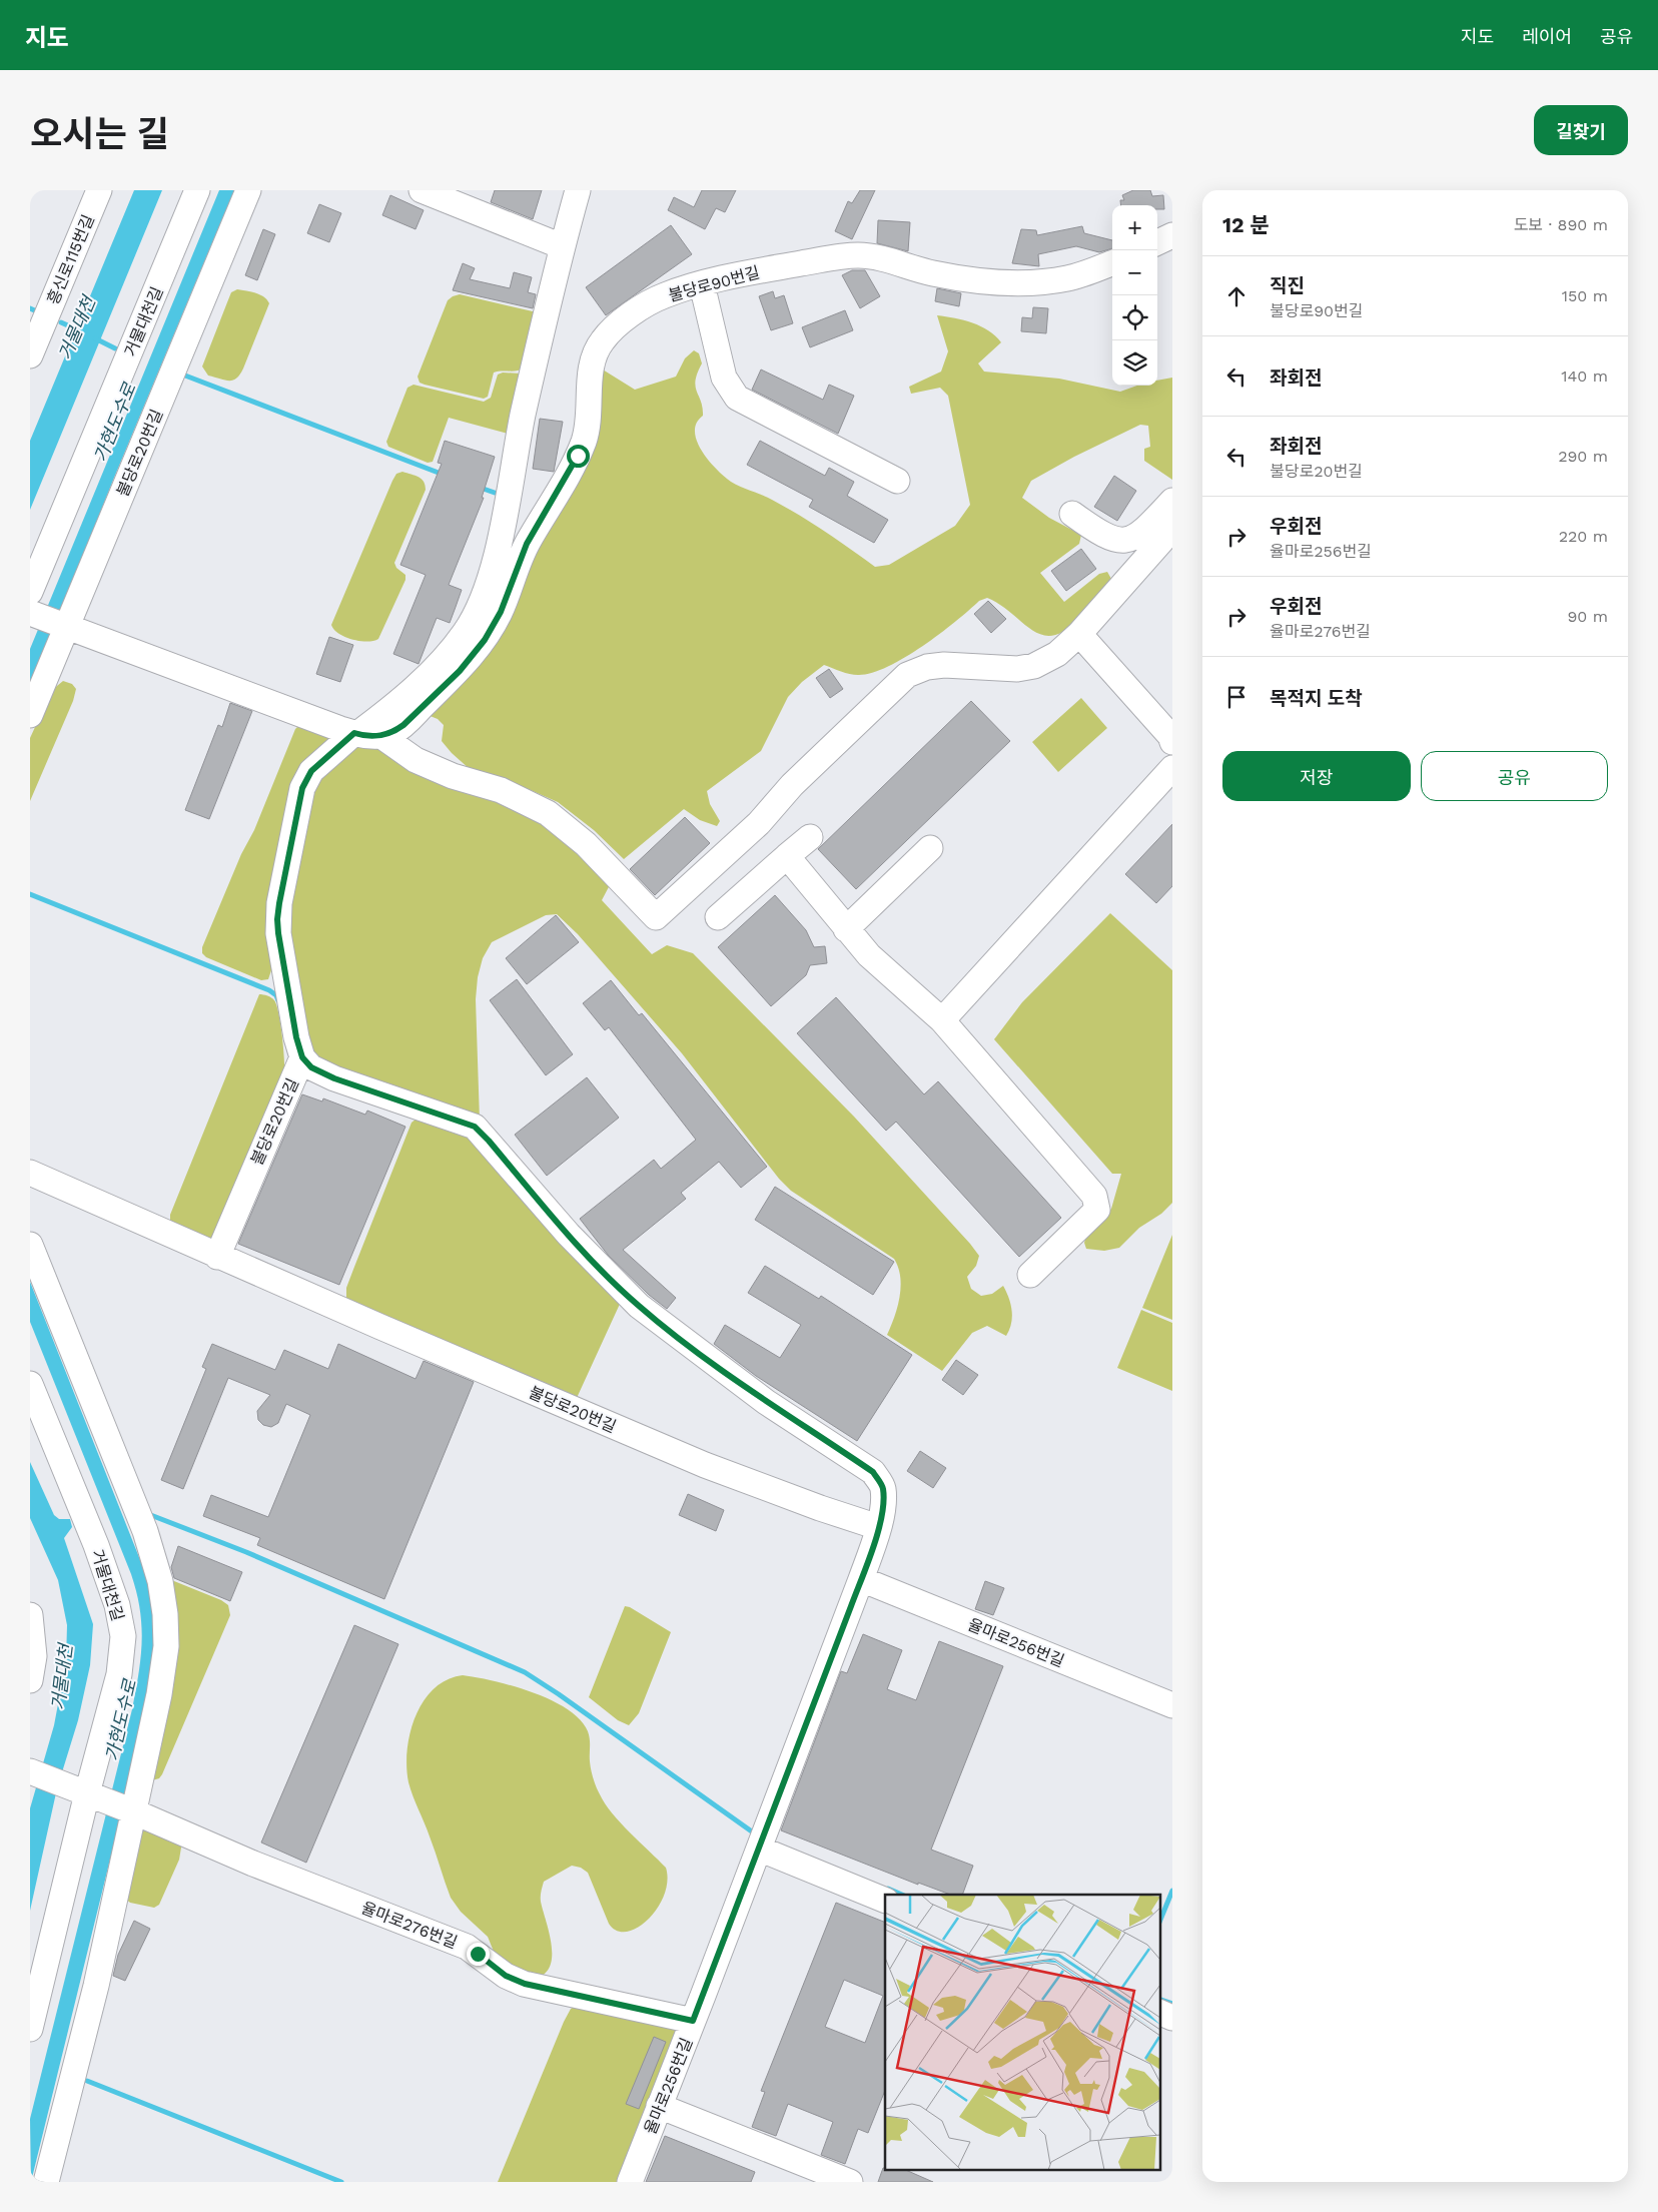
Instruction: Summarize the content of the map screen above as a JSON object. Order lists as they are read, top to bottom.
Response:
{
  "streets": {
    "street": [
      "흥신로115번길",
      "불당로90번길",
      "거물대천길",
      "불당로20번길",
      "율마로256번길",
      "율마로276번길"
    ]
  },
  "crossings": [
    ["거물대천길", "율마로276번길"],
    ["불당로20번길", "율마로256번길"],
    ["율마로256번길", "율마로276번길"]
  ],
  "water": ["거물대천", "가현도수로"],
  "page": {
    "header": "지도",
    "nav": ["지도", "레이어", "공유"],
    "title": "오시는 길",
    "buttons": [
      "길찾기",
      ["저장", "공유"]
    ],
    "heading": ["12 분", "도보 · 890 m"],
    "map_buttons": ["+", "−"],
    "list": [
      ["직진", "불당로90번길", "150 m"],
      ["좌회전", "140 m"],
      ["좌회전", "불당로20번길", "290 m"],
      ["우회전", "율마로256번길", "220 m"],
      ["우회전", "율마로276번길", "90 m"],
      "목적지 도착"
    ]
  }
}
